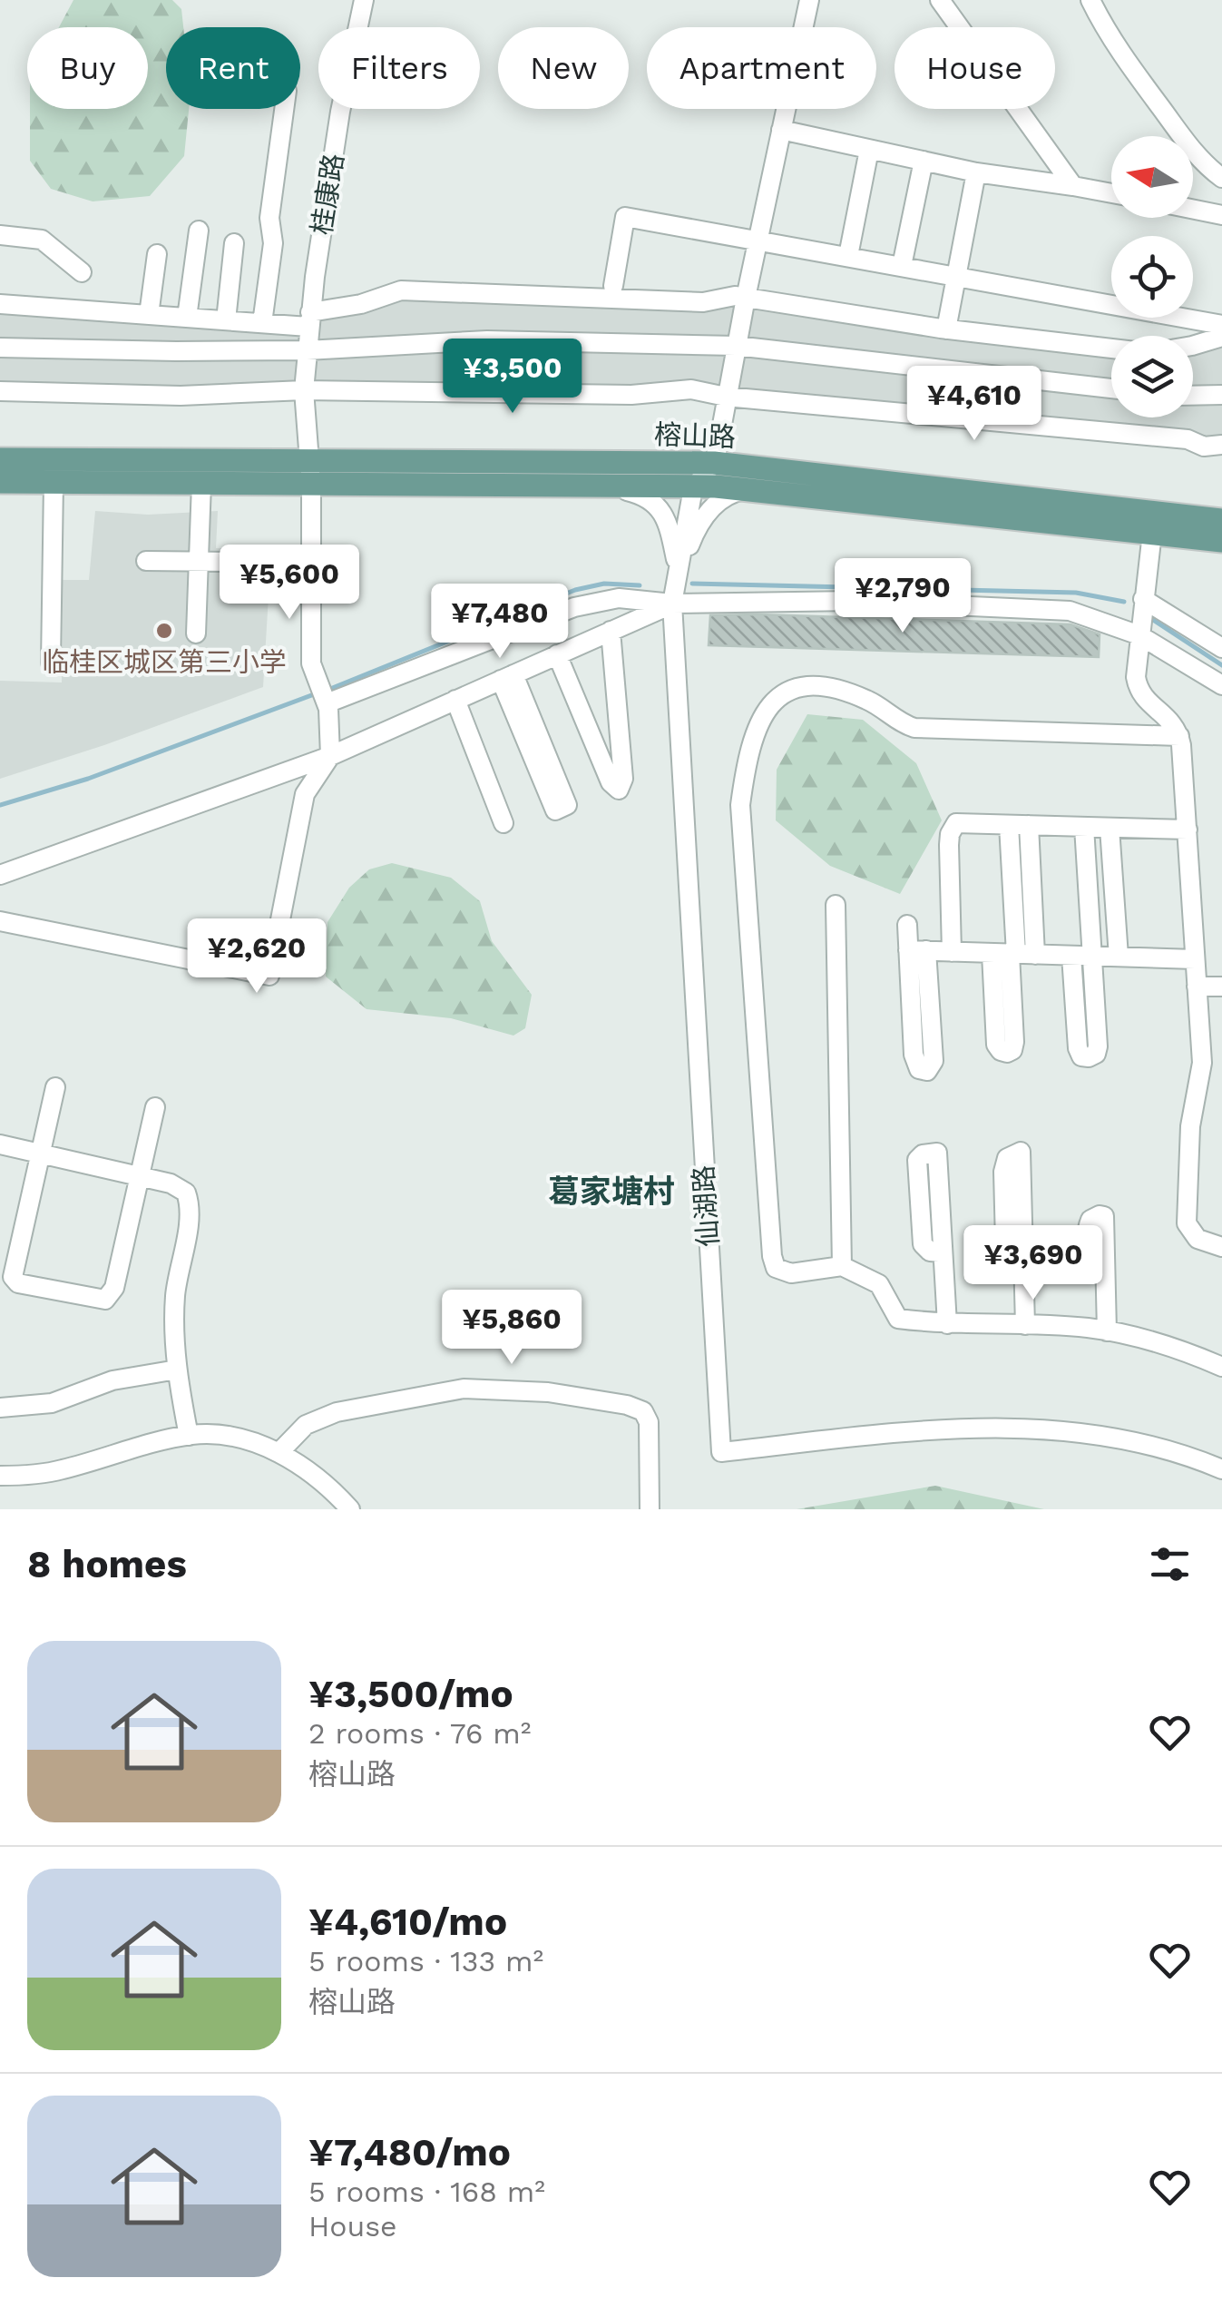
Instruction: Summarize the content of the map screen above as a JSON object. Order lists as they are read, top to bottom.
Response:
{
  "streets": {
    "main road": ["榕山路"],
    "street": ["桂康路", "仙湖路"]
  },
  "crossings": [
    ["桂康路", "榕山路"],
    ["榕山路", "仙湖路"]
  ],
  "districts": ["葛家塘村"],
  "places": ["临桂区城区第三小学"],
  "north": "left",
  "page": {
    "chip": [
      "Buy",
      "Rent",
      "Filters",
      "New",
      "Apartment",
      "House"
    ],
    "price": [
      "¥3,500",
      "¥4,610",
      "¥5,600",
      "¥2,790",
      "¥7,480",
      "¥2,620",
      "¥3,690",
      "¥5,860"
    ],
    "heading": "8 homes",
    "list": [
      {
        "name": "¥3,500/mo",
        "note": "2 rooms · 76 m² · 榕山路"
      },
      {
        "name": "¥4,610/mo",
        "note": "5 rooms · 133 m² · 榕山路"
      },
      {
        "name": "¥7,480/mo",
        "note": "5 rooms · 168 m² · House"
      }
    ]
  }
}
